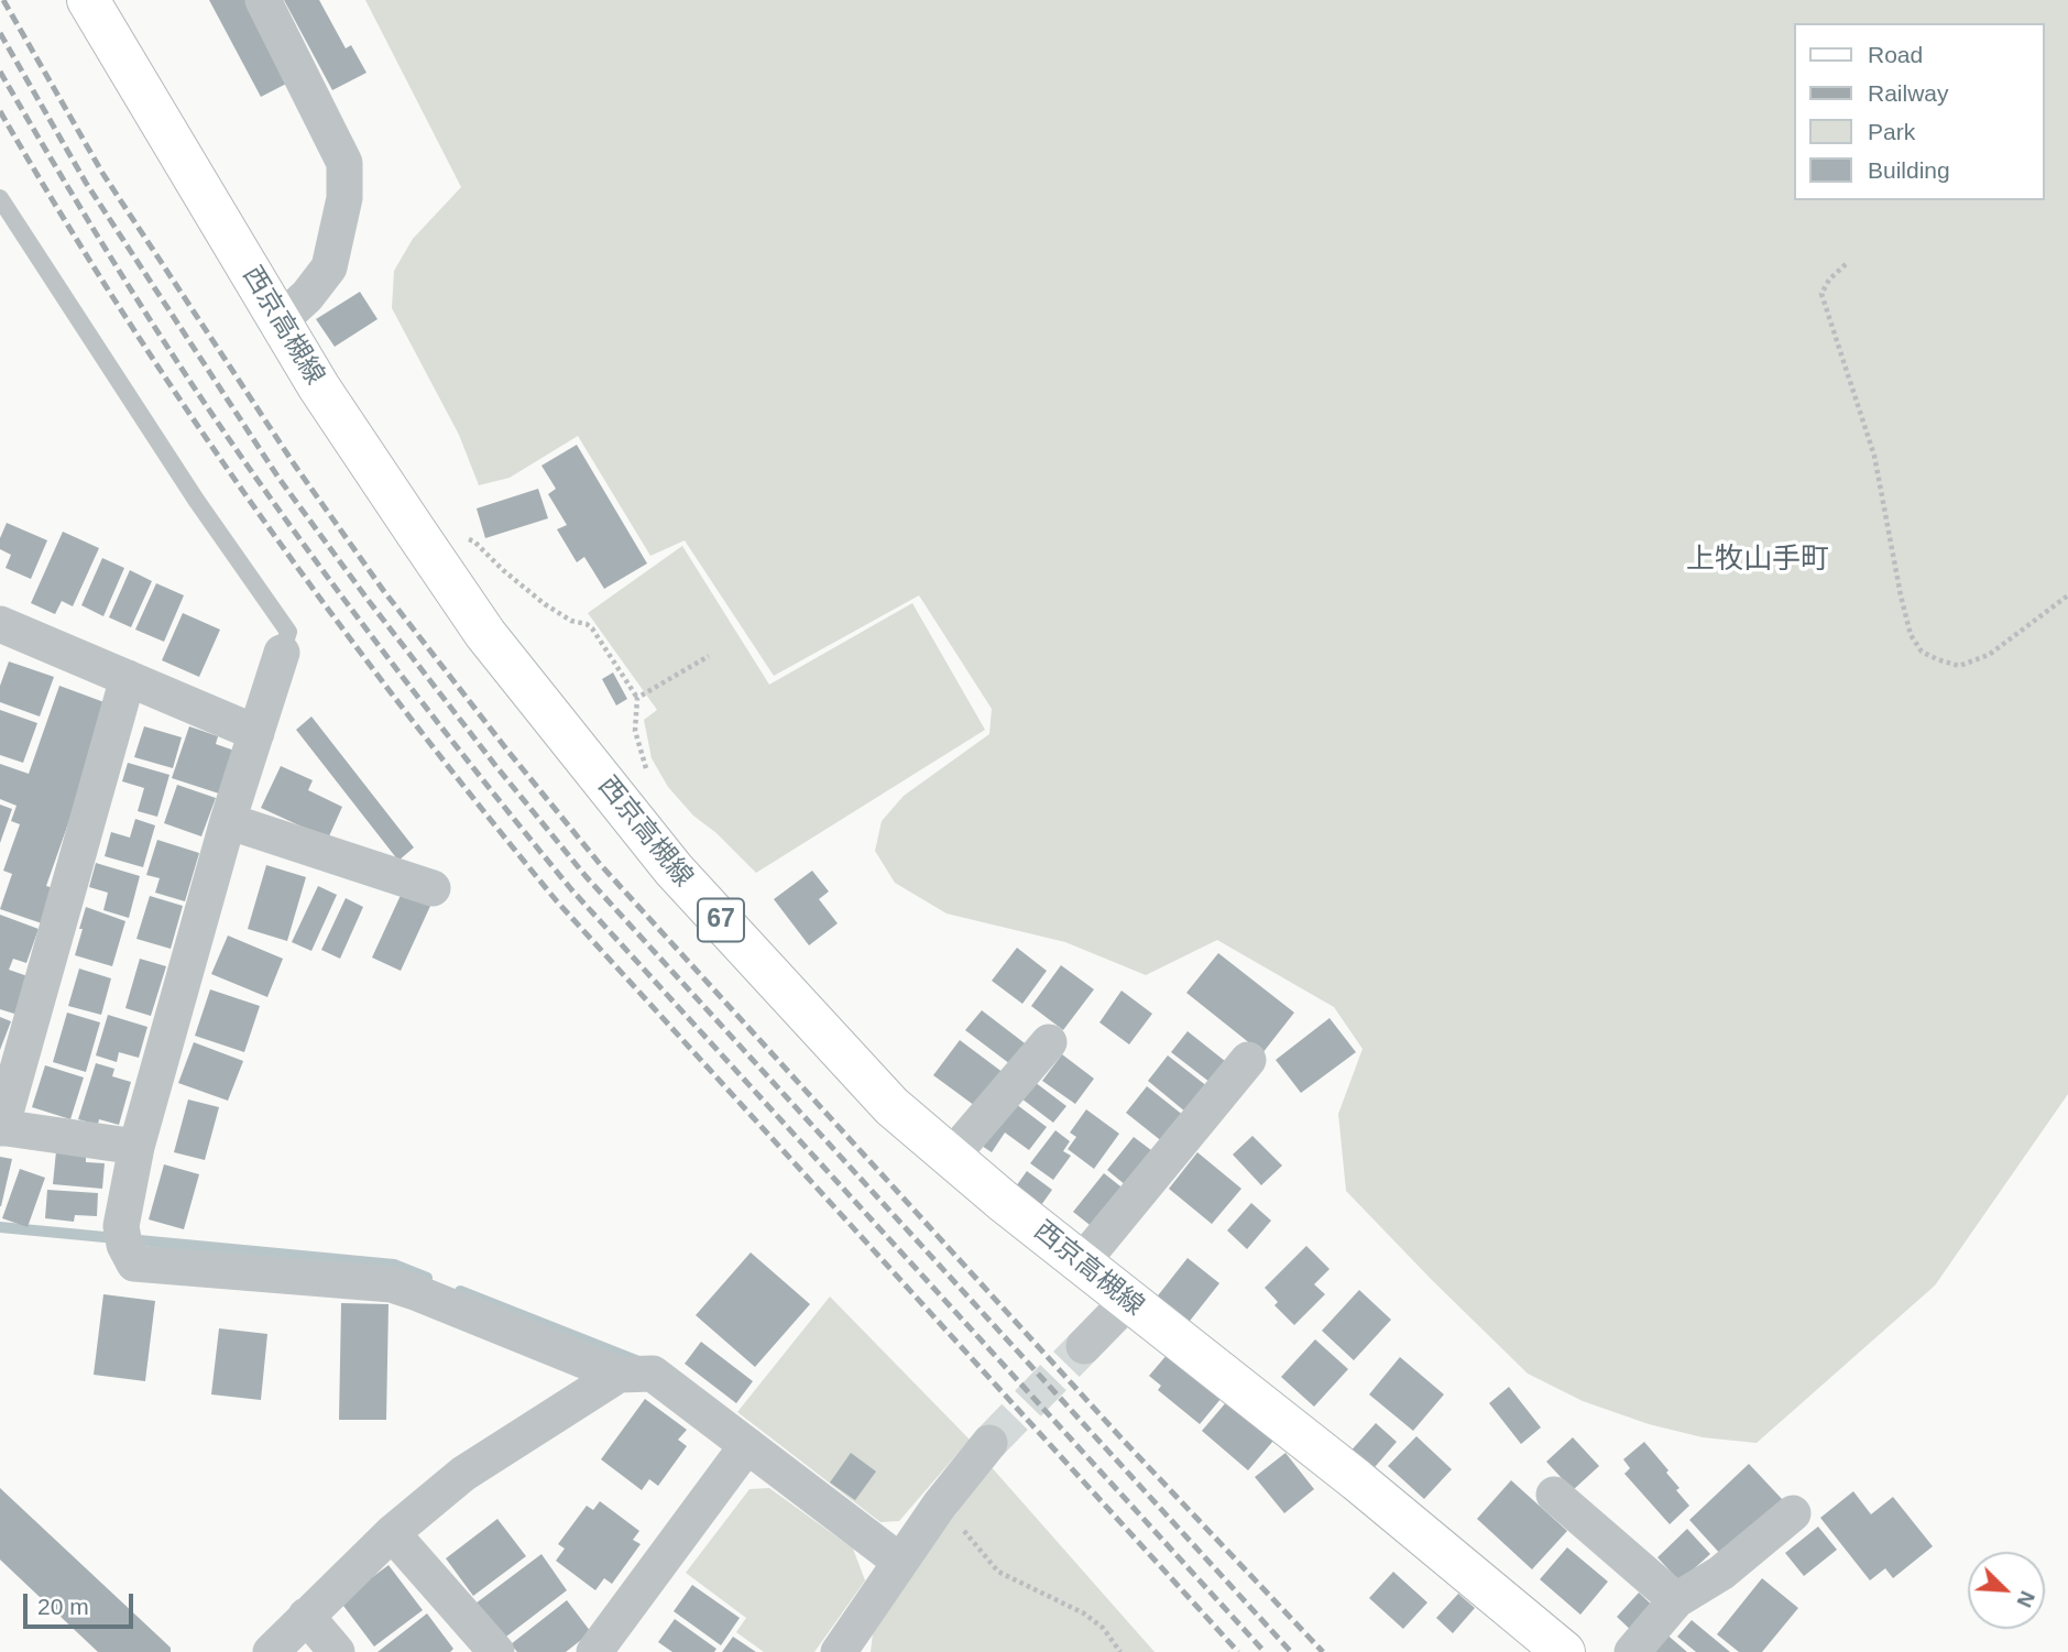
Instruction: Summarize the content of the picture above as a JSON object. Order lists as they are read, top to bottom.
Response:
{
  "streets": {
    "main road": ["西京高槻線", "67"]
  },
  "districts": ["上牧山手町"],
  "legend": [
    "Road",
    "Railway",
    "Park",
    "Building"
  ],
  "scale_bar": "20 m",
  "north": "bottom right"
}
